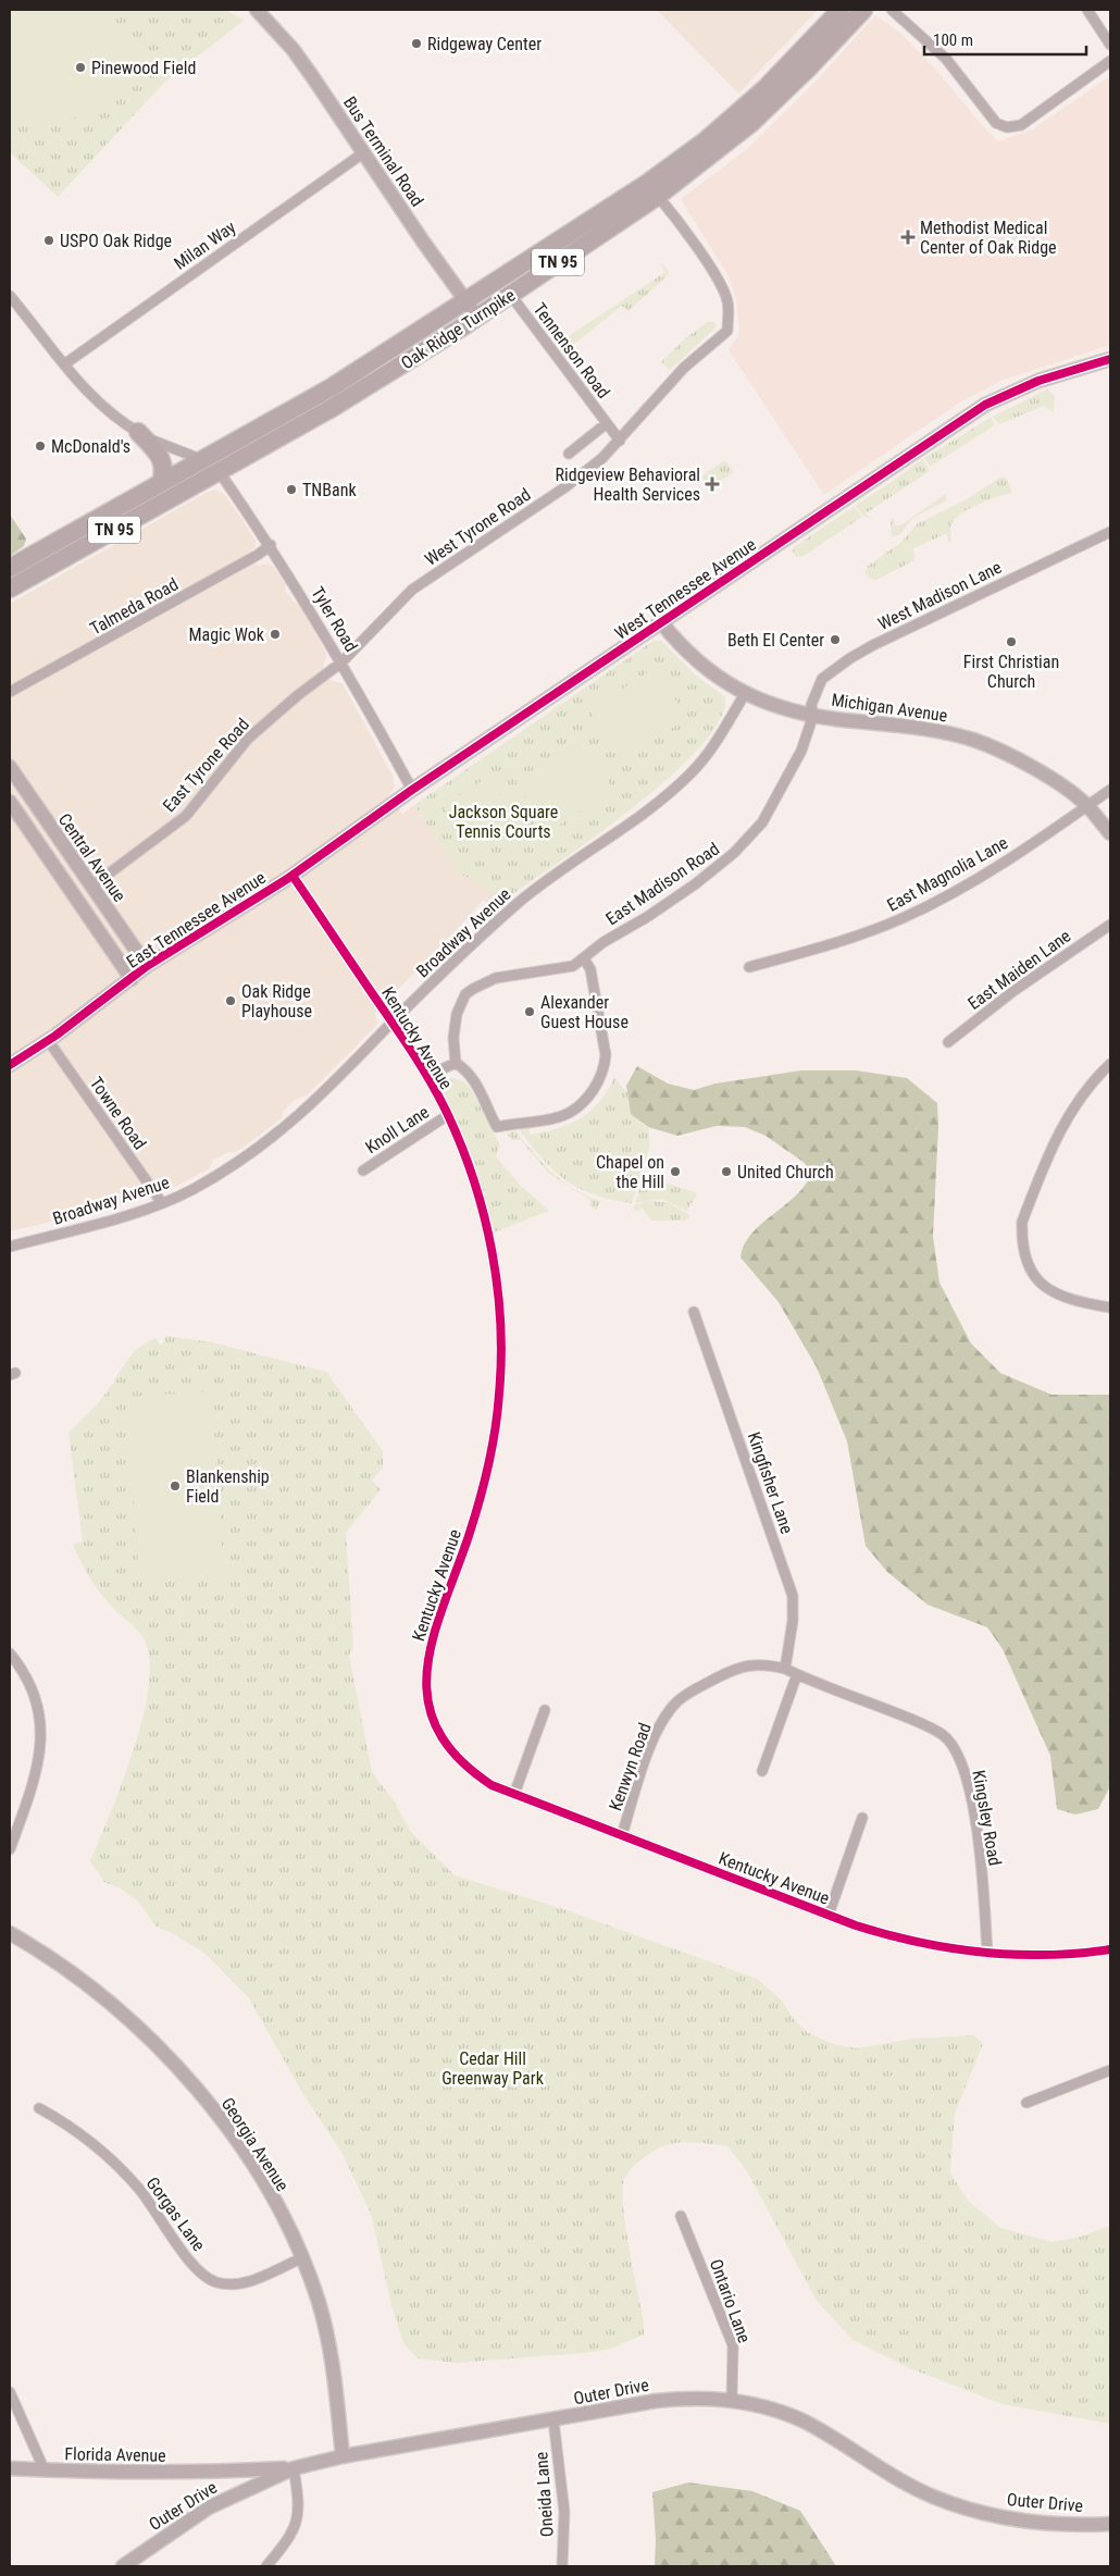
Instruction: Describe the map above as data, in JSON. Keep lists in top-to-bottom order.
{
  "streets": {
    "highway": ["TN 95", "Oak Ridge Turnpike"],
    "street": [
      "Bus Terminal Road",
      "Milan Way",
      "Tennenson Road",
      "West Tyrone Road",
      "West Tennessee Avenue",
      "West Madison Lane",
      "Talmeda Road",
      "Tyler Road",
      "Michigan Avenue",
      "East Tyrone Road",
      "Central Avenue",
      "East Magnolia Lane",
      "East Madison Road",
      "East Tennessee Avenue",
      "Broadway Avenue",
      "East Maiden Lane",
      "Kentucky Avenue",
      "Towne Road",
      "Knoll Lane",
      "Kingfisher Lane",
      "Kenwyn Road",
      "Kingsley Road",
      "Georgia Avenue",
      "Gorgas Lane",
      "Ontario Lane",
      "Outer Drive",
      "Florida Avenue",
      "Oneida Lane"
    ]
  },
  "crossings": [
    ["Bus Terminal Road", "Milan Way"],
    ["Bus Terminal Road", "Oak Ridge Turnpike"],
    ["Oak Ridge Turnpike", "Tennenson Road"],
    ["Oak Ridge Turnpike", "West Tyrone Road"],
    ["Oak Ridge Turnpike", "Tyler Road"],
    ["Tennenson Road", "West Tyrone Road"],
    ["West Tyrone Road", "Tyler Road"],
    ["West Tyrone Road", "East Tyrone Road"],
    ["West Tennessee Avenue", "Tyler Road"],
    ["West Tennessee Avenue", "Michigan Avenue"],
    ["West Tennessee Avenue", "East Tennessee Avenue"],
    ["West Tennessee Avenue", "Kentucky Avenue"],
    ["West Madison Lane", "Michigan Avenue"],
    ["West Madison Lane", "East Madison Road"],
    ["Talmeda Road", "Tyler Road"],
    ["Tyler Road", "East Tyrone Road"],
    ["Michigan Avenue", "East Magnolia Lane"],
    ["Michigan Avenue", "East Madison Road"],
    ["Michigan Avenue", "Broadway Avenue"],
    ["East Tyrone Road", "Central Avenue"],
    ["Central Avenue", "East Tennessee Avenue"],
    ["East Tennessee Avenue", "Kentucky Avenue"],
    ["East Tennessee Avenue", "Towne Road"],
    ["Broadway Avenue", "Kentucky Avenue"],
    ["Broadway Avenue", "Towne Road"],
    ["Kentucky Avenue", "Knoll Lane"],
    ["Kentucky Avenue", "Kenwyn Road"],
    ["Kentucky Avenue", "Kingsley Road"],
    ["Kingfisher Lane", "Kenwyn Road"],
    ["Kingfisher Lane", "Kingsley Road"],
    ["Kenwyn Road", "Kingsley Road"],
    ["Georgia Avenue", "Gorgas Lane"],
    ["Georgia Avenue", "Outer Drive"],
    ["Ontario Lane", "Outer Drive"],
    ["Outer Drive", "Florida Avenue"],
    ["Outer Drive", "Oneida Lane"]
  ],
  "parks": ["Jackson Square Tennis Courts", "Cedar Hill Greenway Park"],
  "places": {
    "other": [
      "Ridgeway Center",
      "Pinewood Field",
      "USPO Oak Ridge",
      "McDonald's",
      "TNBank",
      "Magic Wok",
      "Beth El Center",
      "First Christian Church",
      "Oak Ridge Playhouse",
      "Alexander Guest House",
      "Chapel on the Hill",
      "United Church",
      "Blankenship Field"
    ],
    "health": ["Methodist Medical Center of Oak Ridge", "Ridgeview Behavioral Health Services"]
  },
  "scale_bar": "100 m"
}
